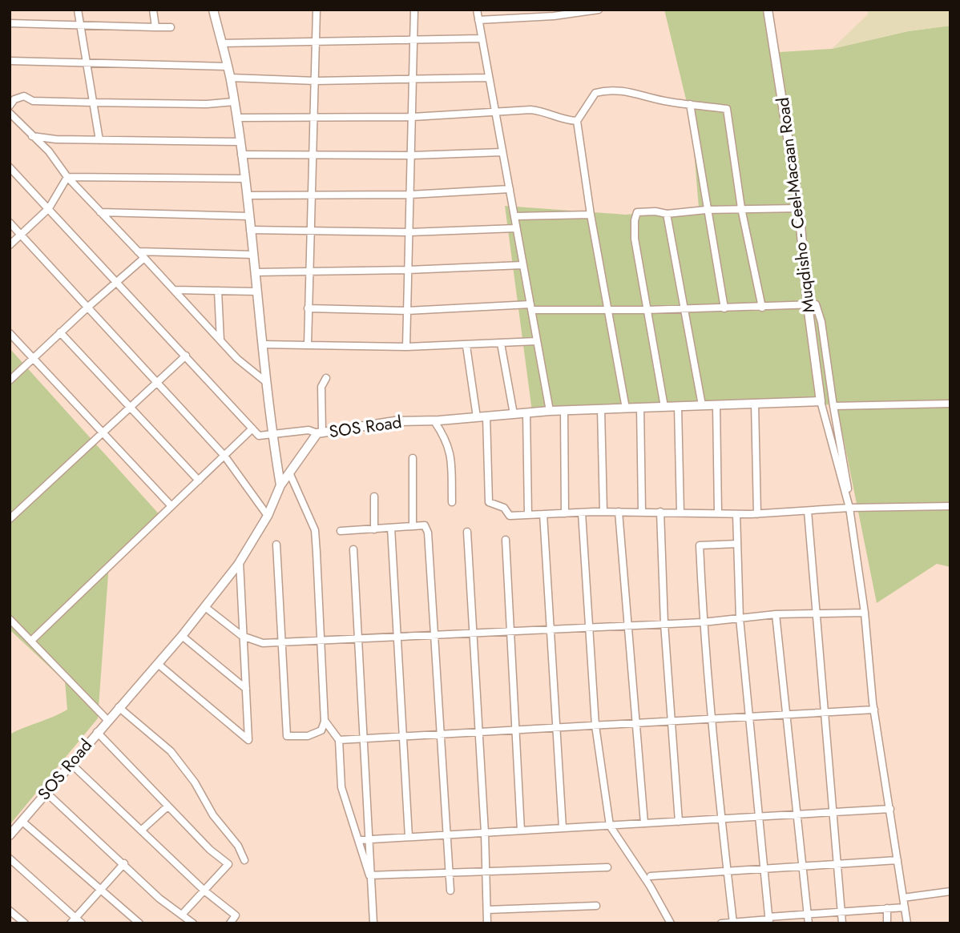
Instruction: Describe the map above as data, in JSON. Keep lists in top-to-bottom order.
{
  "streets": {
    "street": ["Muqdisho - Ceel-Macaan Road", "SOS Road"]
  },
  "crossings": [
    ["Muqdisho - Ceel-Macaan Road", "SOS Road"]
  ]
}
